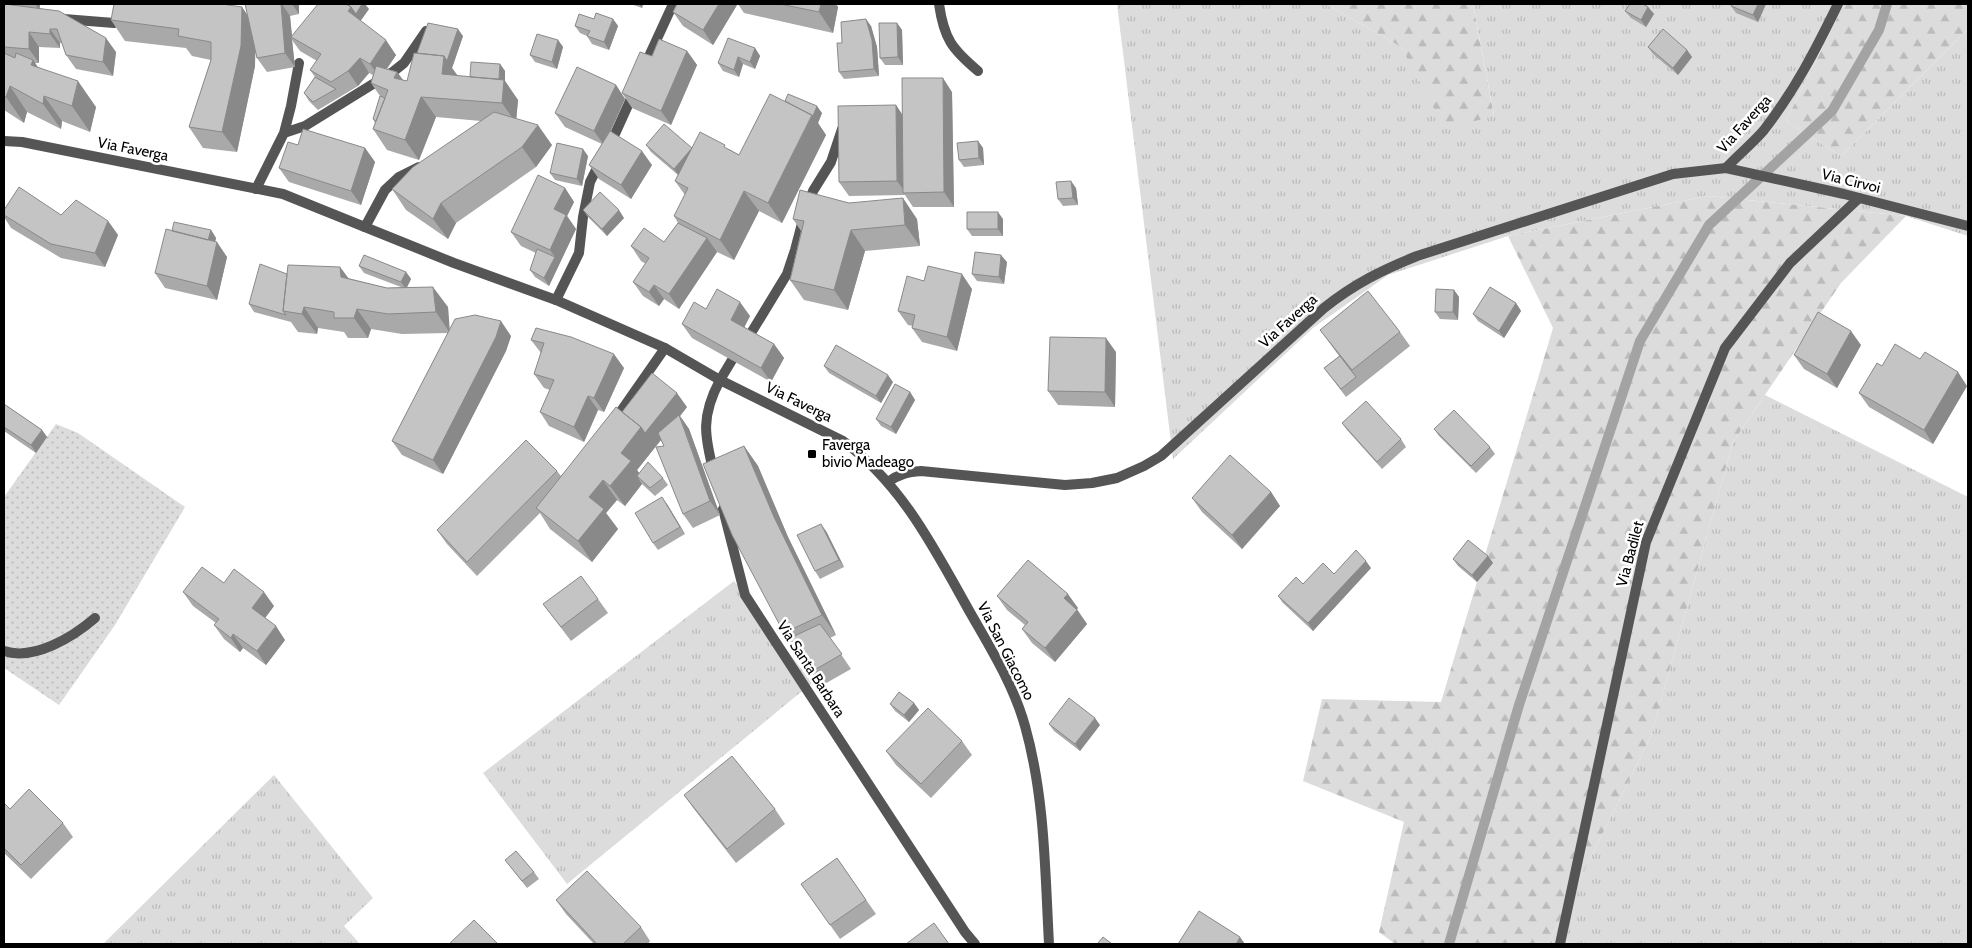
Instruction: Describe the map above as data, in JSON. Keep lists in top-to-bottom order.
{
  "streets": {
    "street": [
      "Via Faverga",
      "Via Cirvoi",
      "Via Badilet",
      "Via San Giacomo",
      "Via Santa Barbara"
    ]
  },
  "crossings": [
    ["Via Faverga", "Via Cirvoi"],
    ["Via Faverga", "Via San Giacomo"],
    ["Via Cirvoi", "Via Badilet"]
  ],
  "places": {
    "transit": ["Faverga bivio Madeago"]
  }
}
